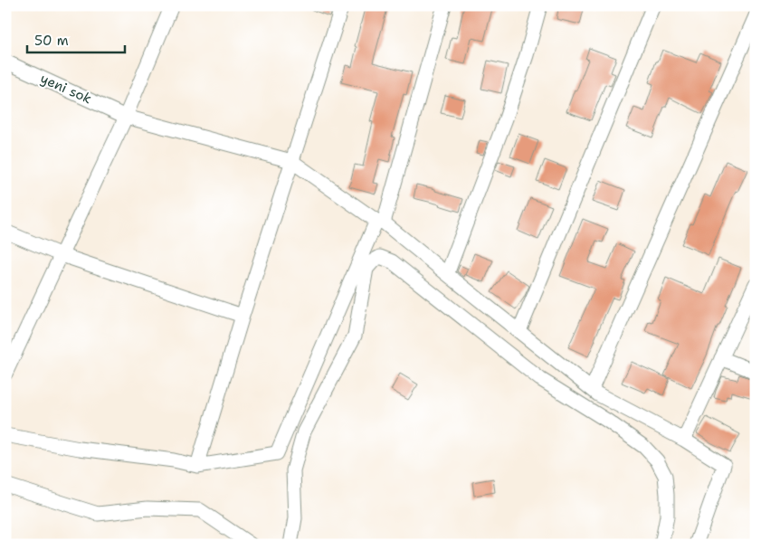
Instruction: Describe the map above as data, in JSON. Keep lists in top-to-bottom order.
{
  "streets": {
    "street": ["yeni sok"]
  },
  "scale_bar": "50 m"
}
